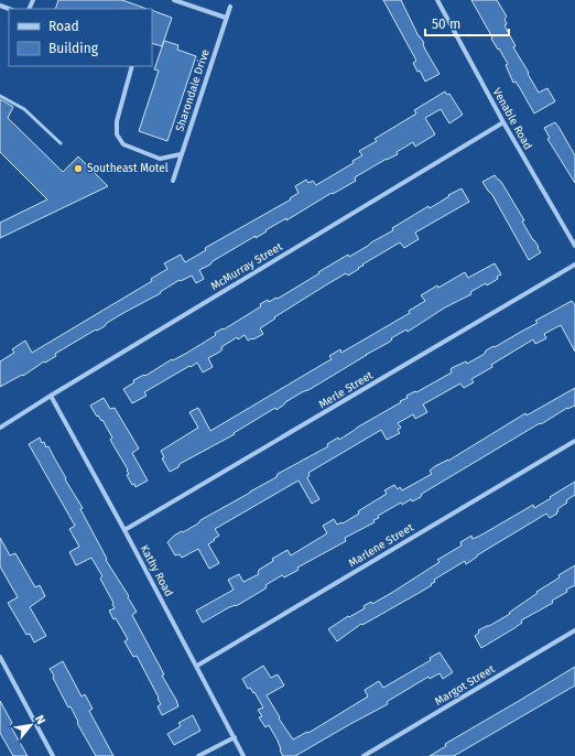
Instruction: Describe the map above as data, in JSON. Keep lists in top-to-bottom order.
{
  "streets": {
    "street": [
      "Sharondale Drive",
      "Venable Road",
      "McMurray Street",
      "Merle Street",
      "Marlene Street",
      "Kathy Road",
      "Margot Street"
    ]
  },
  "crossings": [
    ["Venable Road", "McMurray Street"],
    ["McMurray Street", "Kathy Road"],
    ["Merle Street", "Kathy Road"],
    ["Marlene Street", "Kathy Road"]
  ],
  "places": ["Southeast Motel"],
  "legend": ["Road", "Building"],
  "scale_bar": "50 m",
  "north": "top right"
}
